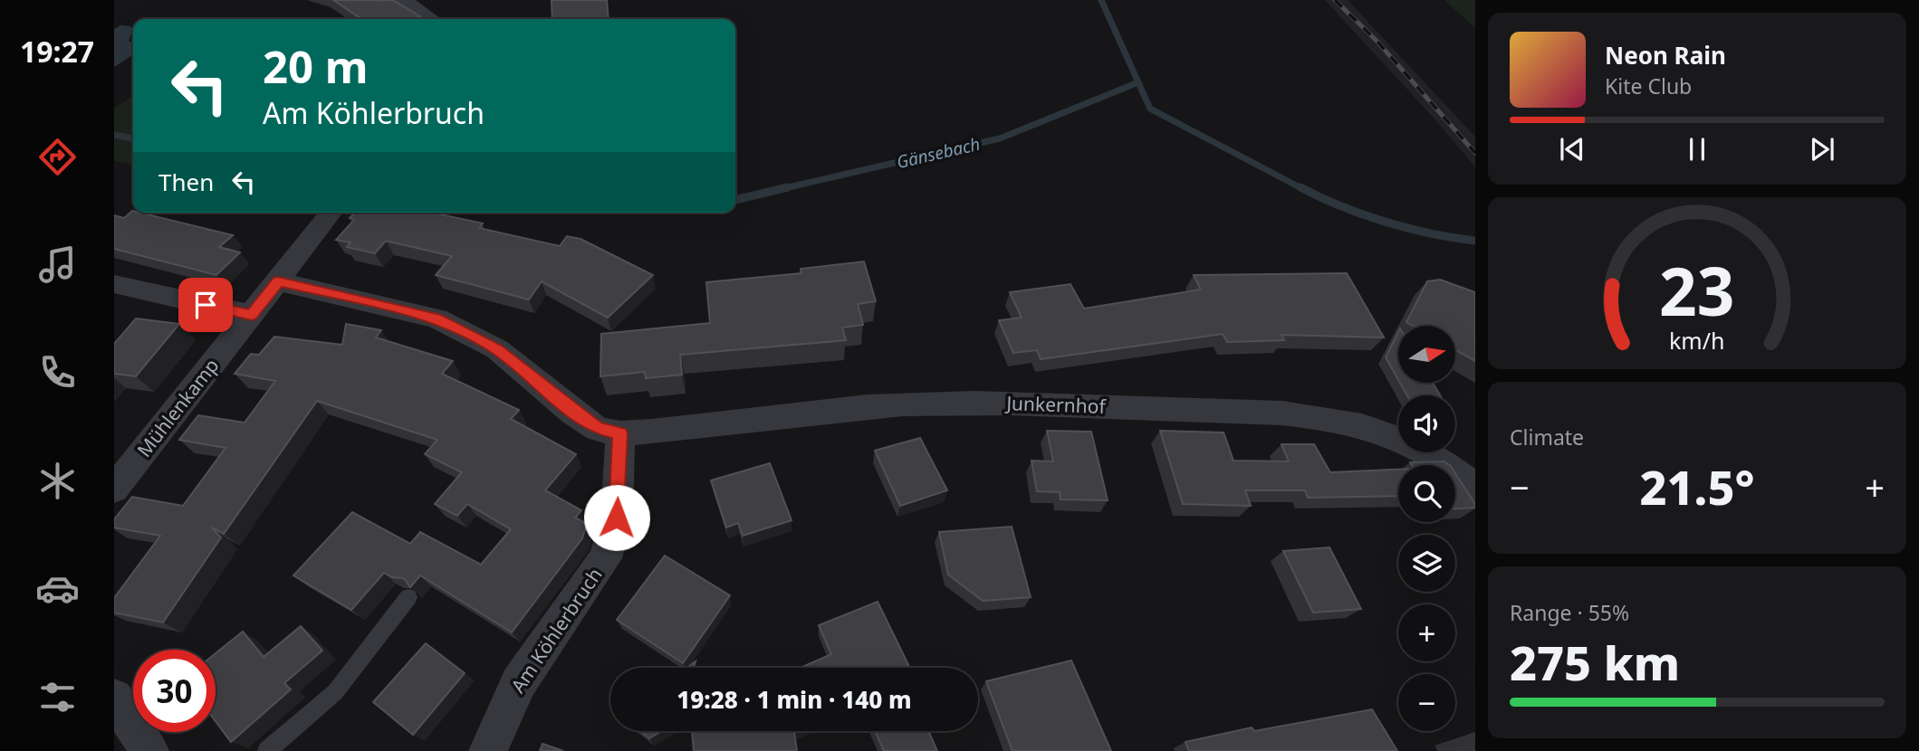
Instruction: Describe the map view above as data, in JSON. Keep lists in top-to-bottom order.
{
  "streets": {
    "street": ["Junkernhof", "Mühlenkamp", "Am Köhlerbruch"]
  },
  "crossings": [
    ["Junkernhof", "Am Köhlerbruch"]
  ],
  "water": ["Gänsebach"],
  "north": "right",
  "page": {
    "tabs": "19:27",
    "turn": ["20 m", "Am Köhlerbruch"],
    "song": ["Neon Rain", "Kite Club"],
    "then": "Then",
    "map_buttons": ["+", "−"],
    "tile": [
      "Climate",
      ["Range · 55%", "275 km"]
    ],
    "heat": ["−", "21.5°", "+"],
    "limit": "30",
    "trip": "19:28 · 1 min · 140 m",
    "gauge": ["23", "km/h"]
  }
}
